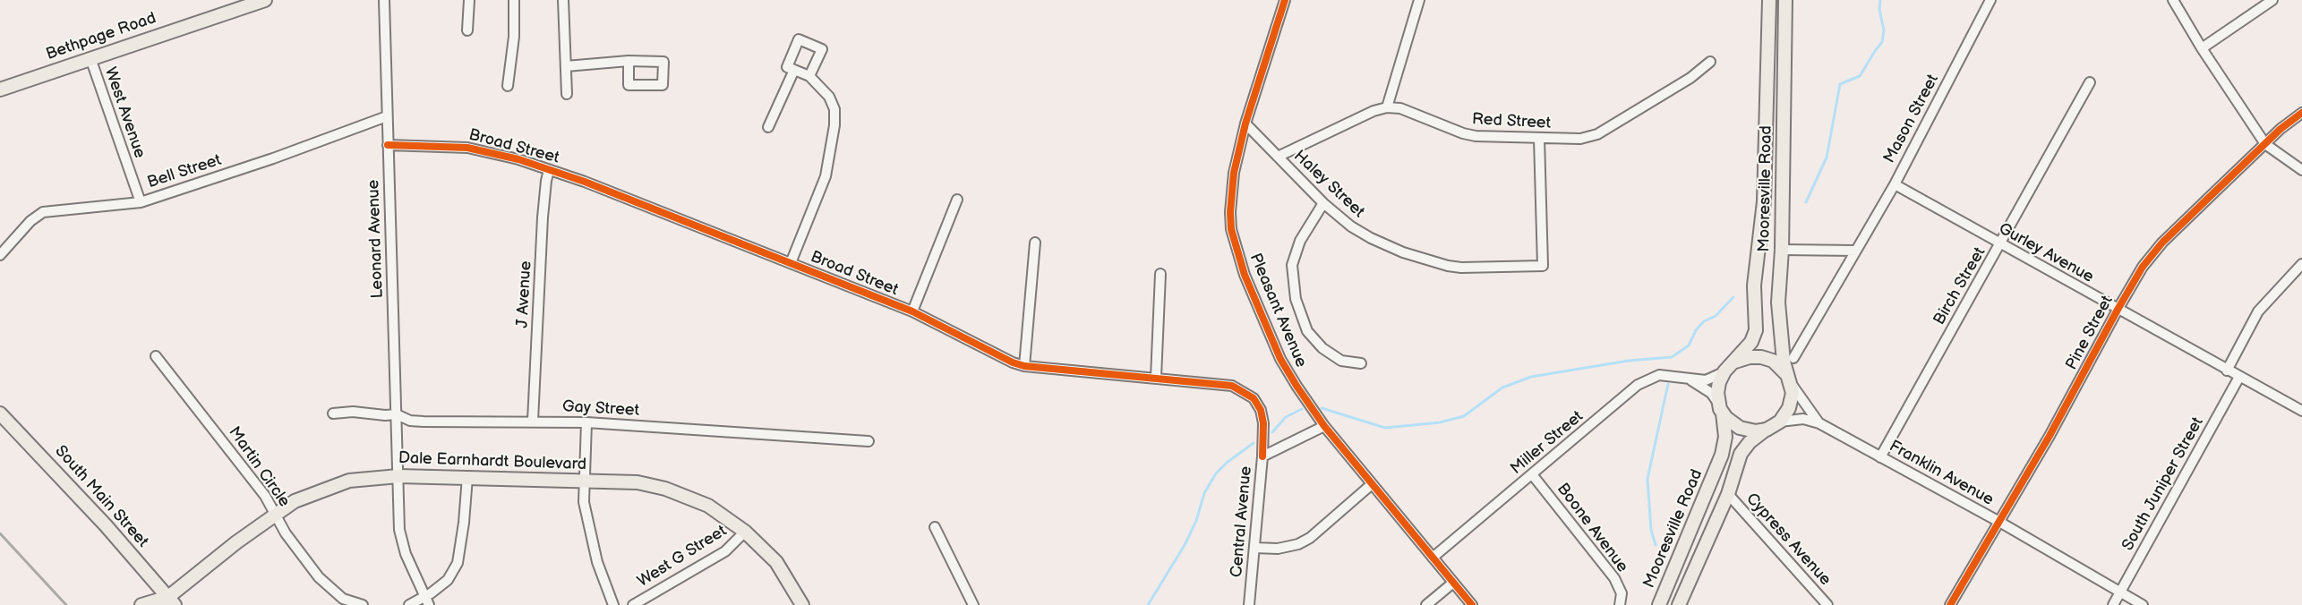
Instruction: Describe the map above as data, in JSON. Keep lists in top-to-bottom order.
{
  "streets": {
    "main road": [
      "Bethpage Road",
      "Mooresville Road",
      "Dale Earnhardt Boulevard",
      "South Main Street"
    ],
    "street": [
      "West Avenue",
      "Mason Street",
      "Red Street",
      "Broad Street",
      "Bell Street",
      "Haley Street",
      "Leonard Avenue",
      "Gurley Avenue",
      "Birch Street",
      "J Avenue",
      "Pleasant Avenue",
      "Pine Street",
      "Gay Street",
      "Miller Street",
      "Martin Circle",
      "Franklin Avenue",
      "South Juniper Street",
      "Central Avenue",
      "Boone Avenue",
      "Cypress Avenue",
      "West G Street"
    ]
  },
  "crossings": [
    ["Bethpage Road", "West Avenue"],
    ["West Avenue", "Bell Street"],
    ["Mason Street", "Gurley Avenue"],
    ["Red Street", "Haley Street"],
    ["Broad Street", "Leonard Avenue"],
    ["Broad Street", "J Avenue"],
    ["Broad Street", "Central Avenue"],
    ["Bell Street", "Leonard Avenue"],
    ["Haley Street", "Pleasant Avenue"],
    ["Mooresville Road", "Miller Street"],
    ["Mooresville Road", "Franklin Avenue"],
    ["Mooresville Road", "Cypress Avenue"],
    ["Leonard Avenue", "Gay Street"],
    ["Leonard Avenue", "Dale Earnhardt Boulevard"],
    ["Gurley Avenue", "Birch Street"],
    ["Gurley Avenue", "Pine Street"],
    ["Gurley Avenue", "South Juniper Street"],
    ["Birch Street", "Franklin Avenue"],
    ["J Avenue", "Gay Street"],
    ["Pleasant Avenue", "Miller Street"],
    ["Pleasant Avenue", "Central Avenue"],
    ["Pine Street", "Franklin Avenue"],
    ["Miller Street", "Franklin Avenue"],
    ["Miller Street", "Boone Avenue"],
    ["Dale Earnhardt Boulevard", "Martin Circle"],
    ["Dale Earnhardt Boulevard", "South Main Street"],
    ["Dale Earnhardt Boulevard", "West G Street"],
    ["Franklin Avenue", "South Juniper Street"]
  ]
}
